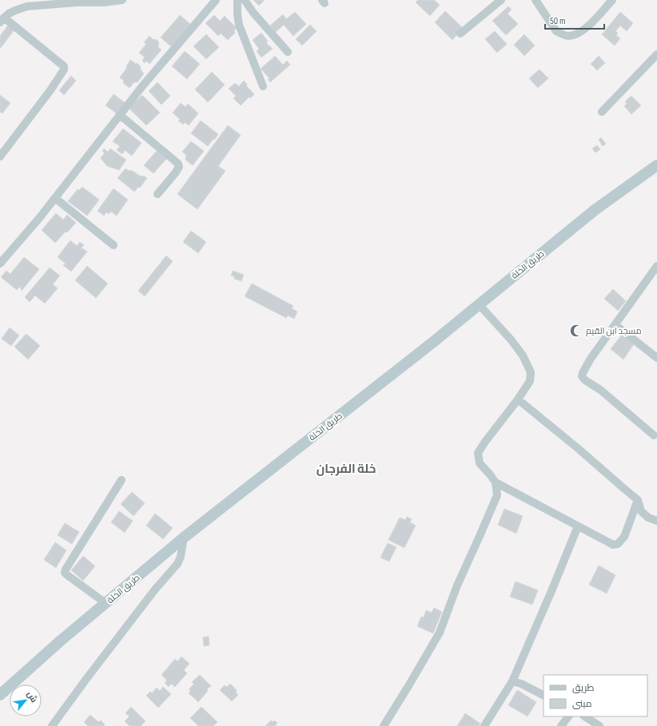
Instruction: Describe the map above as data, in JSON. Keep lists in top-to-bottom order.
{
  "streets": {
    "street": ["طريق الخلة"]
  },
  "districts": ["خلة الفرجان"],
  "places": {
    "mosque": ["مسجد ابن القيم"]
  },
  "legend": ["طريق", "مبنى"],
  "scale_bar": "50 m",
  "north": "top right"
}
